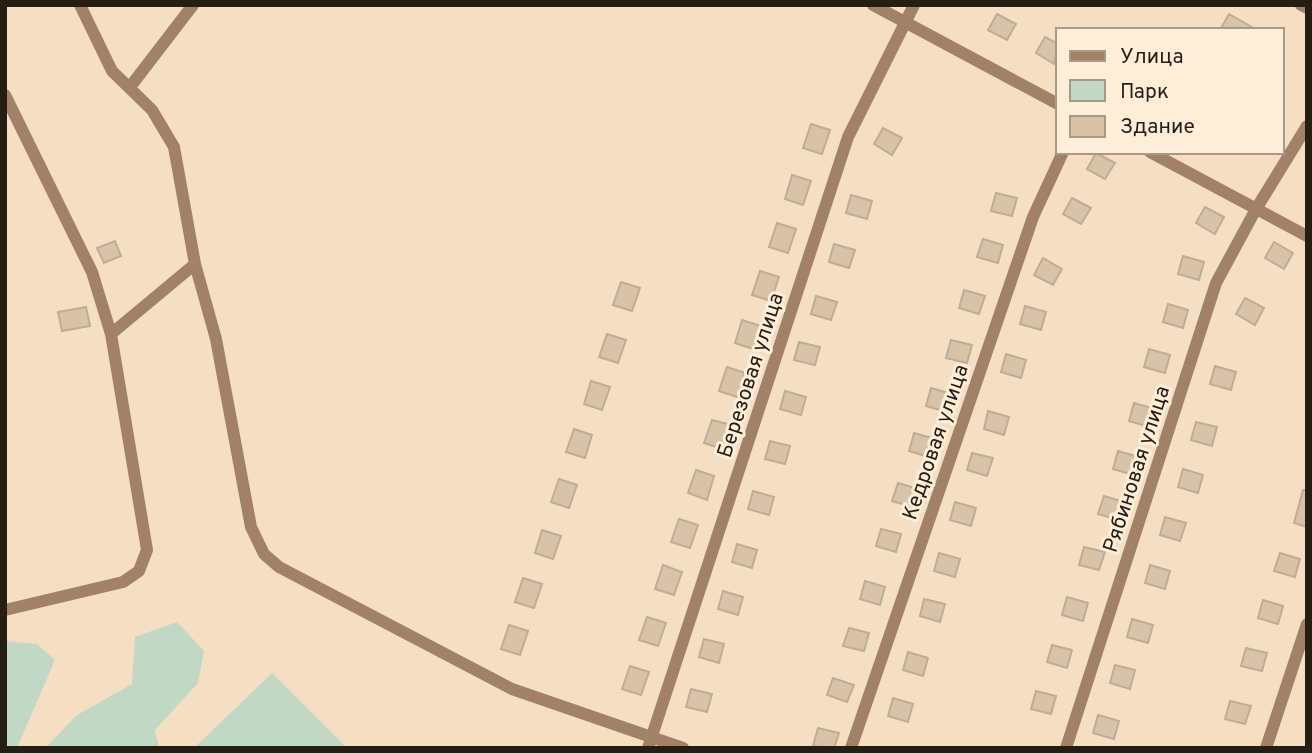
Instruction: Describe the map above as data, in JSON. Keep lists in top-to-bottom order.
{
  "streets": {
    "street": ["Березовая улица", "Кедровая улица", "Рябиновая улица"]
  },
  "legend": ["Улица", "Парк", "Здание"]
}
